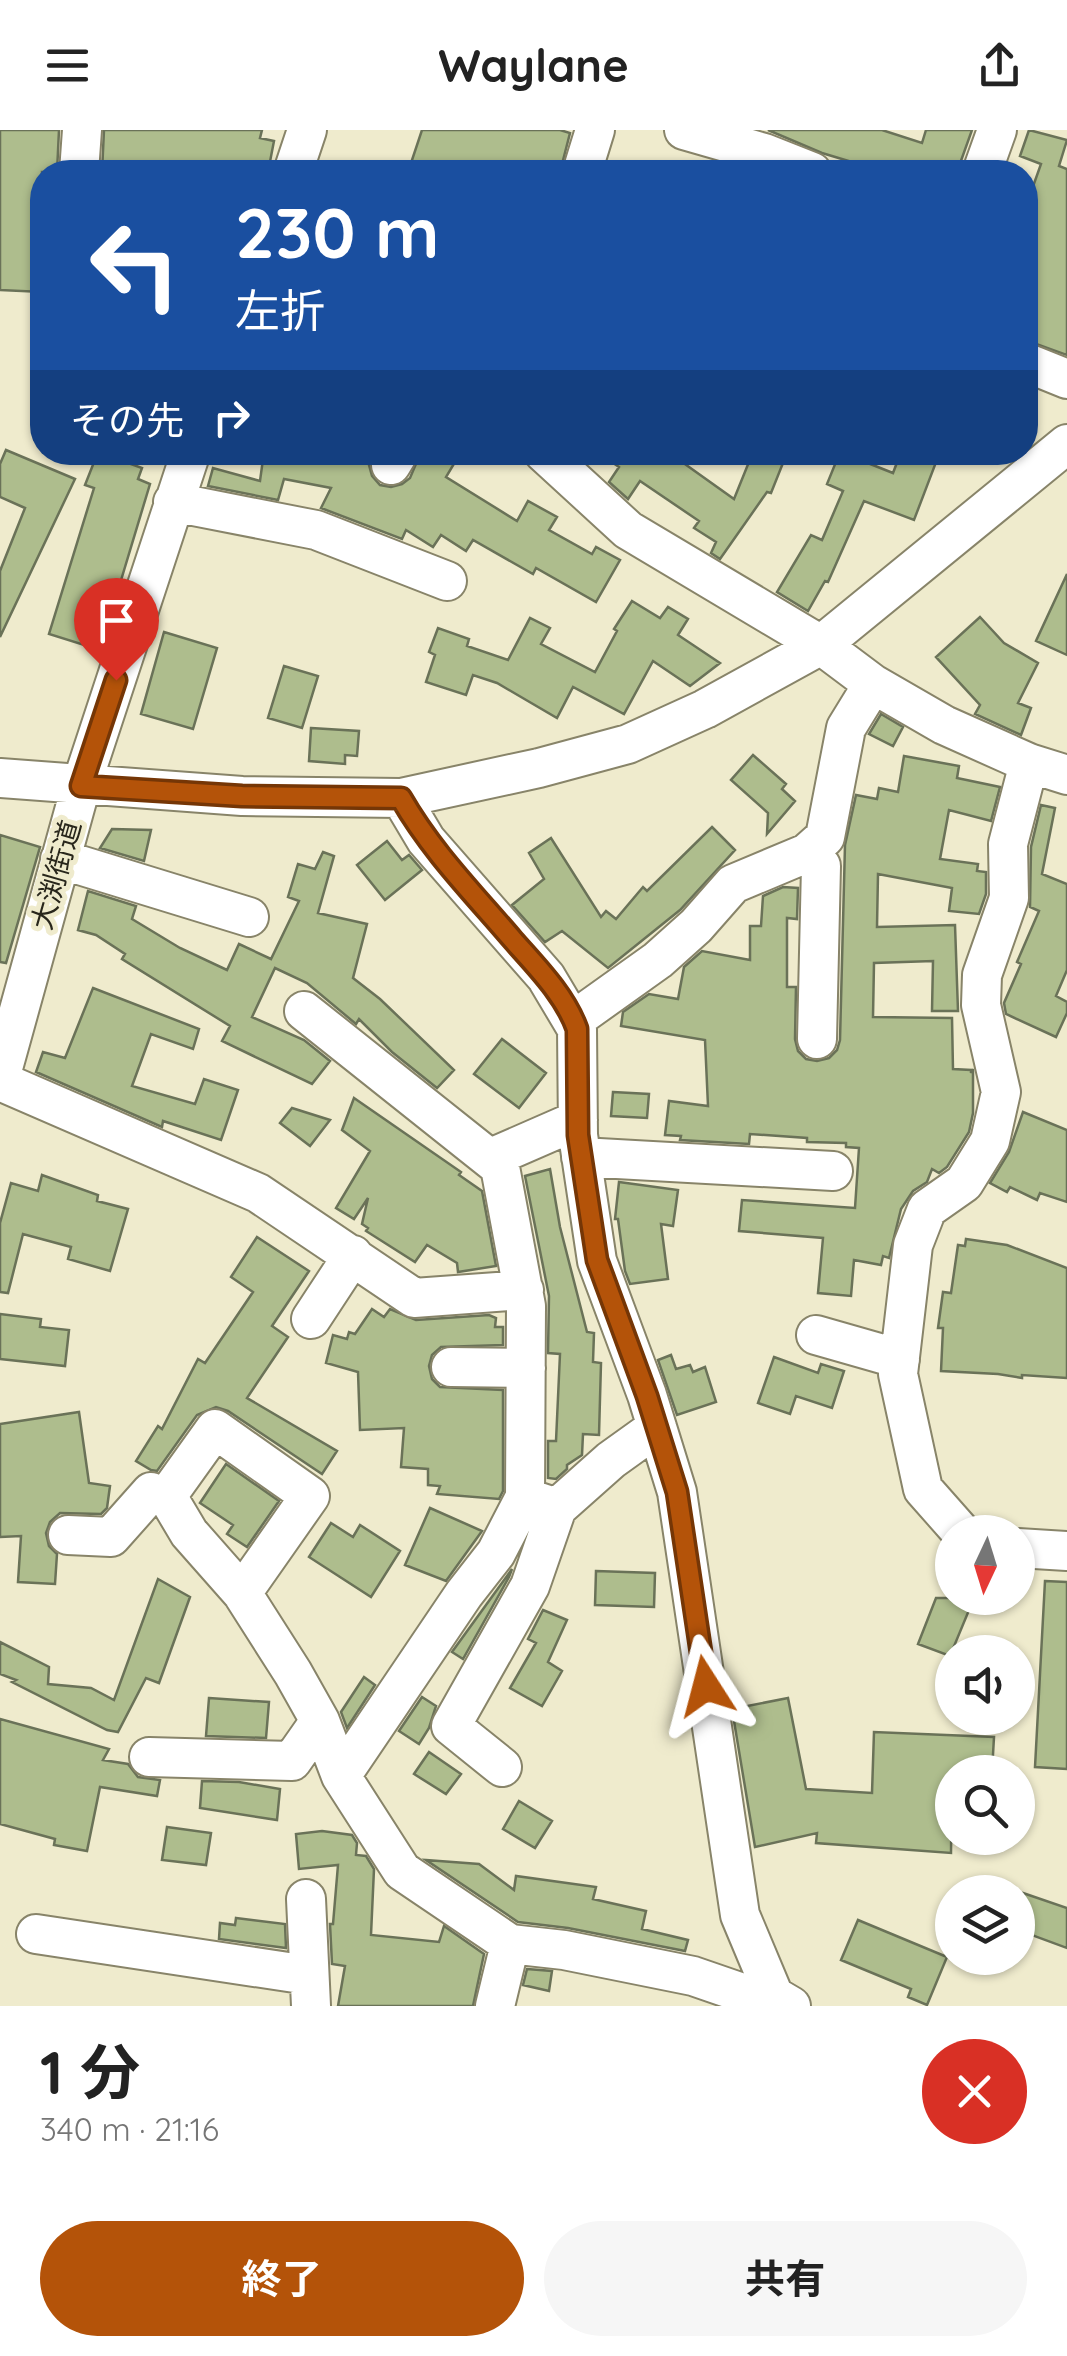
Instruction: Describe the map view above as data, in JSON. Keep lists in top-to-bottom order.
{
  "streets": {
    "street": ["大渕街道"]
  },
  "north": "bottom",
  "page": {
    "header": "Waylane",
    "turn": ["230 m", "左折"],
    "then": "その先",
    "heading": ["1 分", "340 m · 21:16"],
    "buttons": ["終了", "共有"]
  }
}
